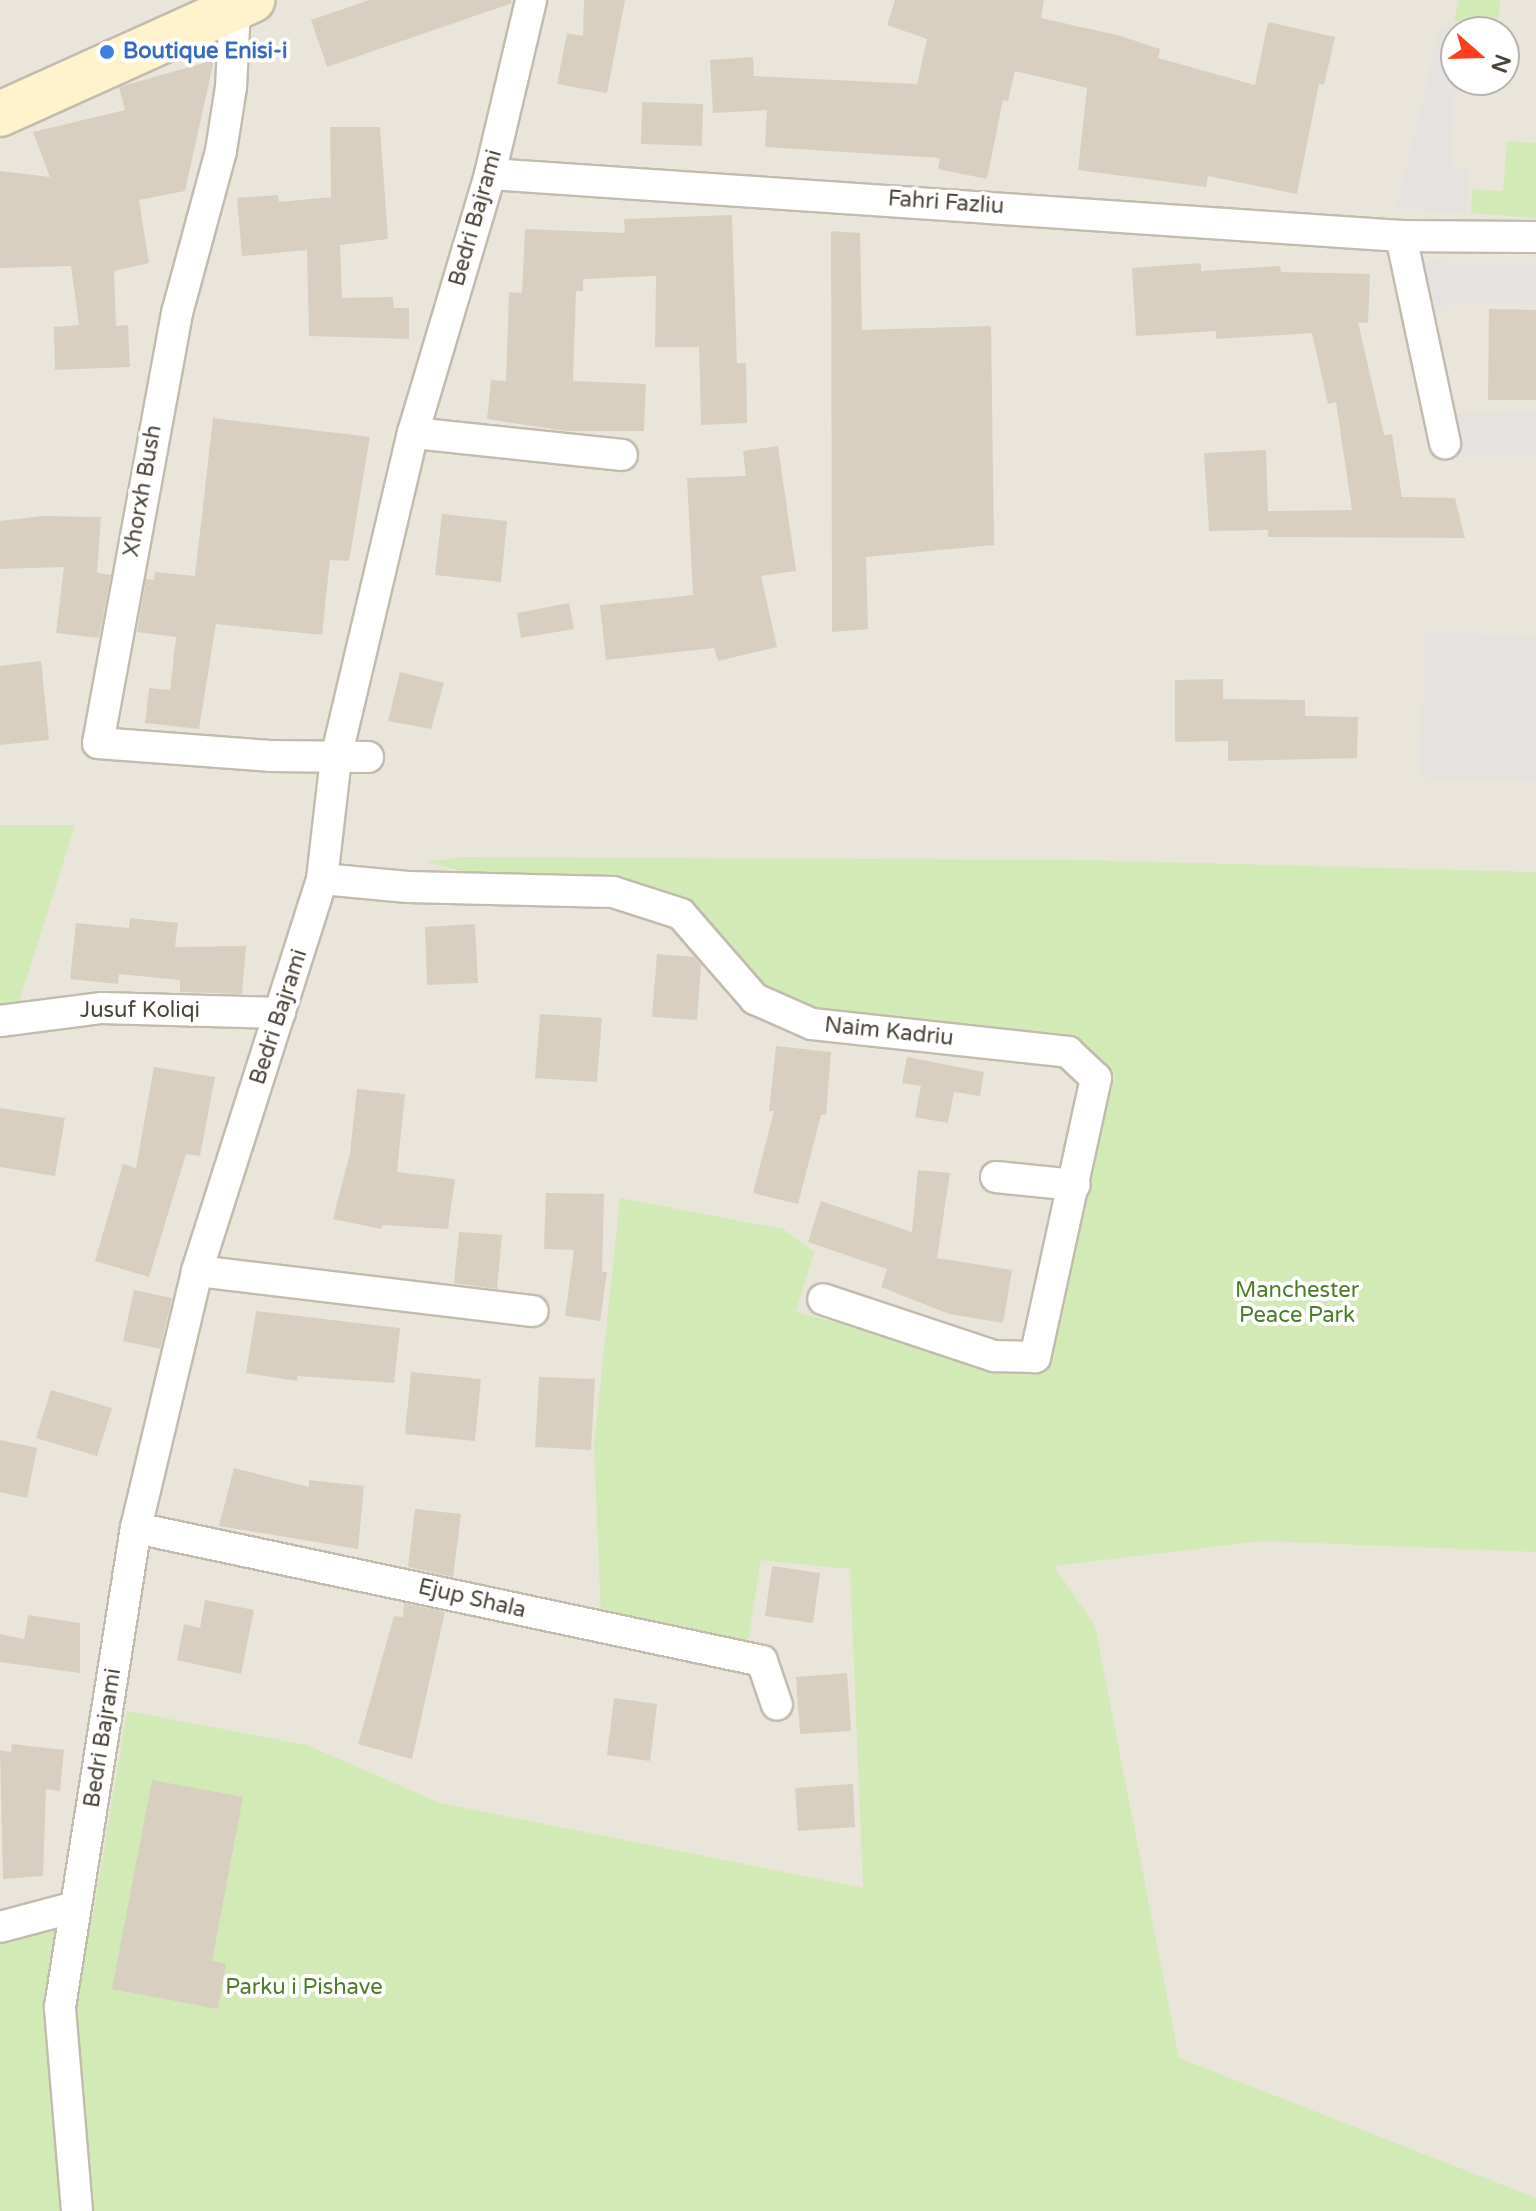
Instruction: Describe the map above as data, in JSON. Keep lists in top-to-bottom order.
{
  "streets": {
    "street": [
      "Fahri Fazliu",
      "Bedri Bajrami",
      "Xhorxh Bush",
      "Jusuf Koliqi",
      "Naim Kadriu",
      "Ejup Shala"
    ]
  },
  "crossings": [
    ["Fahri Fazliu", "Bedri Bajrami"],
    ["Bedri Bajrami", "Xhorxh Bush"],
    ["Bedri Bajrami", "Jusuf Koliqi"],
    ["Bedri Bajrami", "Naim Kadriu"],
    ["Bedri Bajrami", "Ejup Shala"]
  ],
  "parks": ["Manchester Peace Park", "Parku i Pishave"],
  "places": ["Boutique Enisi-i"],
  "north": "right"
}
